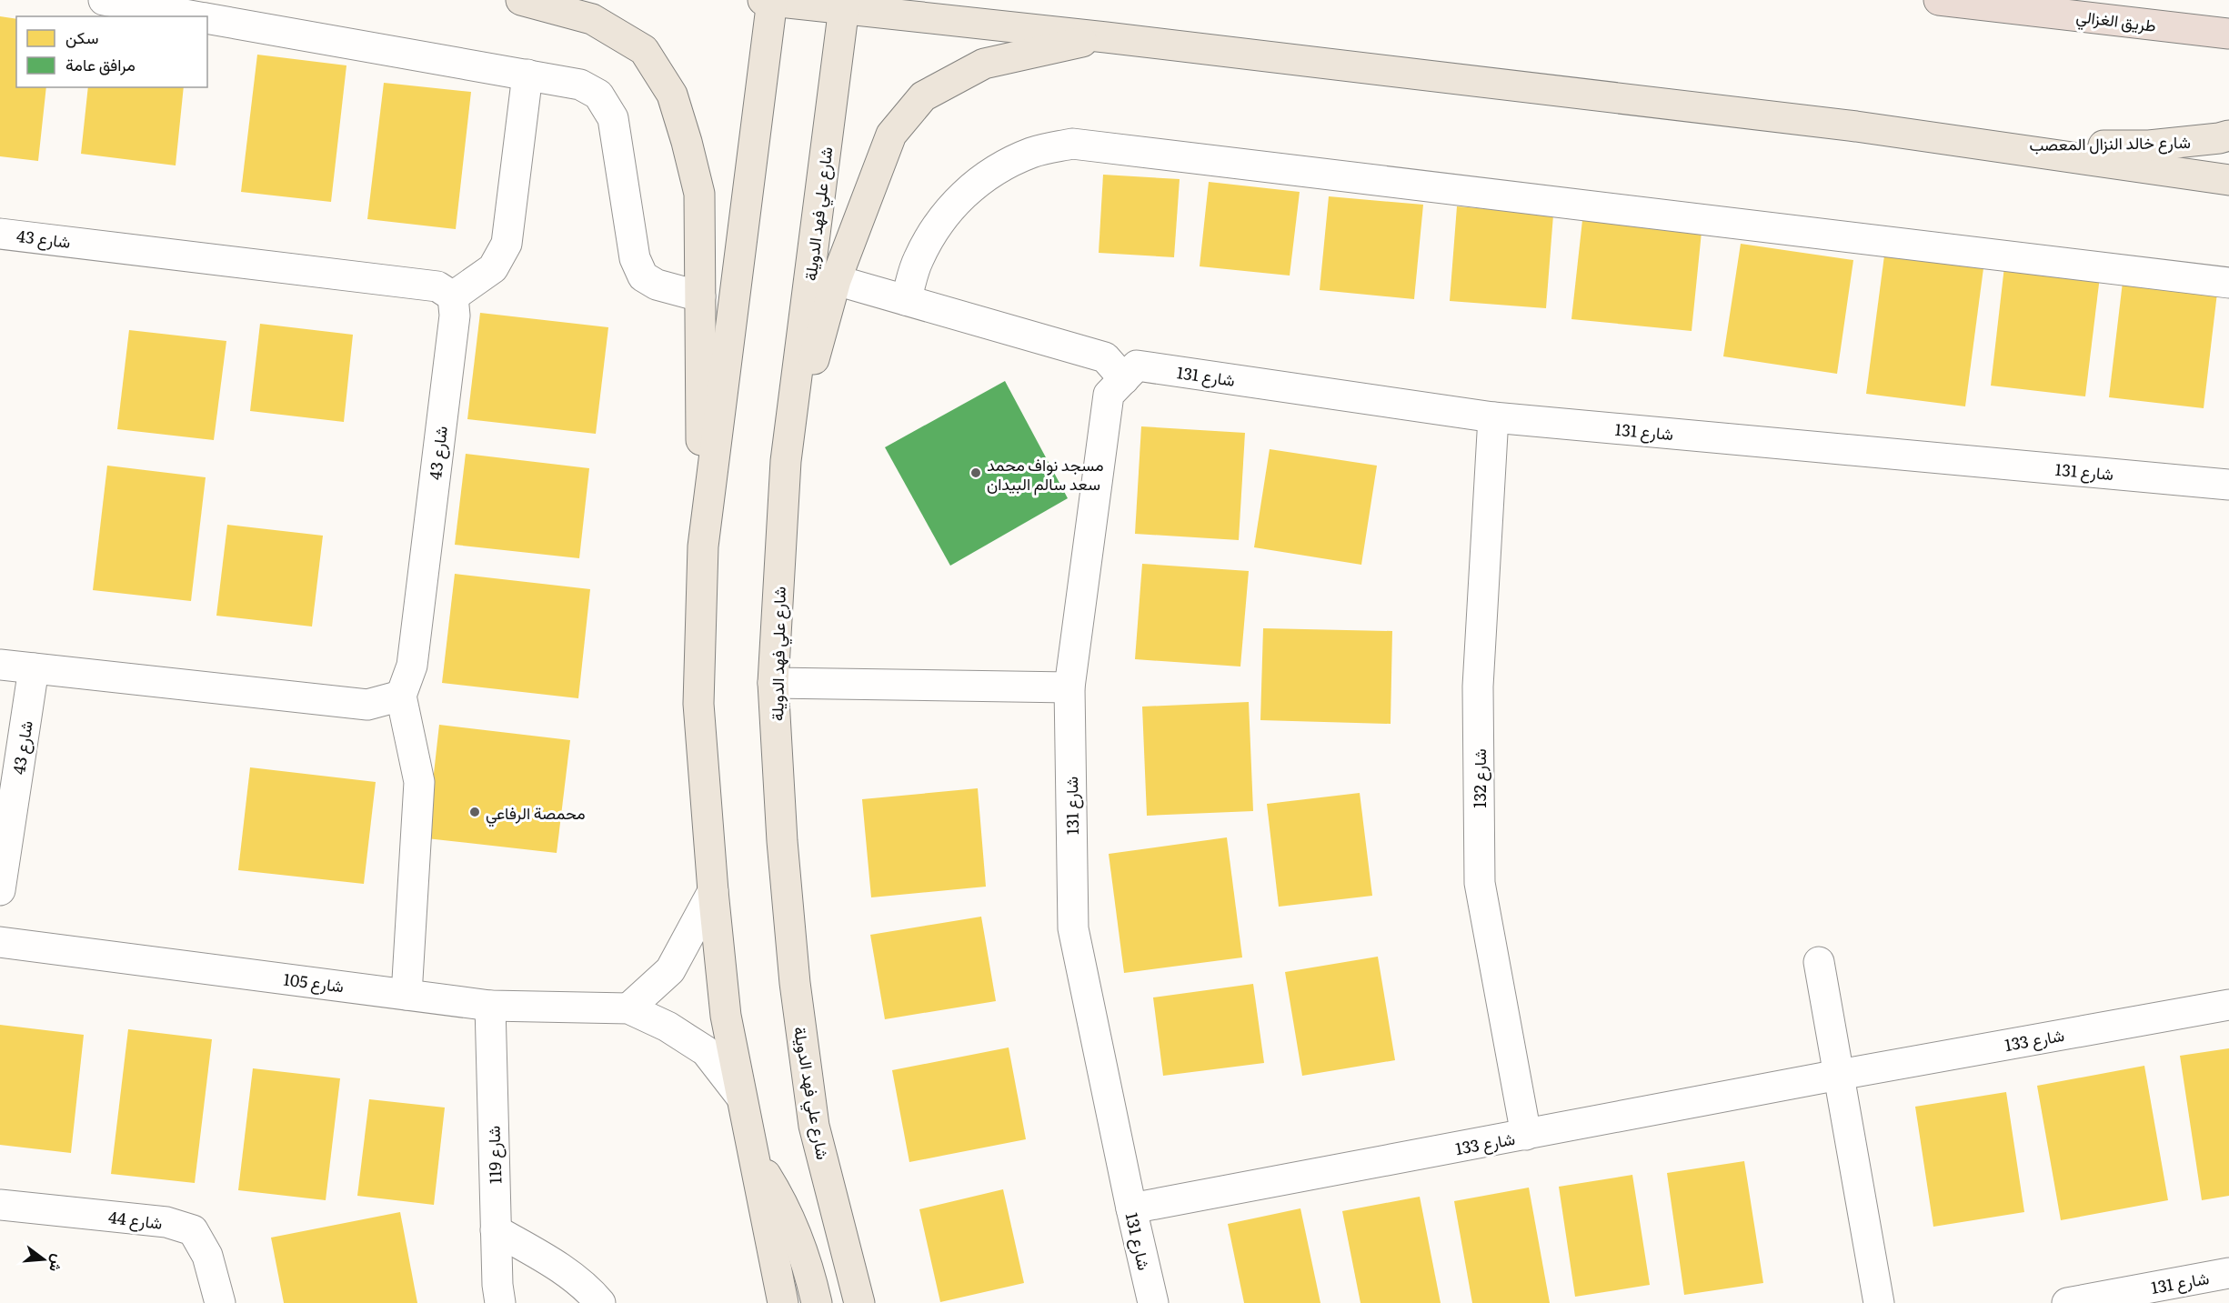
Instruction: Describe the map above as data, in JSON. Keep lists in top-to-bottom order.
{
  "streets": {
    "highway": ["طريق الغزالي"],
    "main road": ["شارع خالد النزال المعصب", "شارع علي فهد الدويلة"],
    "street": [
      "شارع 43",
      "شارع 131",
      "شارع 132",
      "شارع 105",
      "شارع 133",
      "شارع 119",
      "شارع 44"
    ]
  },
  "crossings": [
    ["شارع 131", "شارع 132"],
    ["شارع 131", "شارع 133"],
    ["شارع 132", "شارع 133"],
    ["شارع 105", "شارع 119"]
  ],
  "places": ["مسجد نواف محمد سعد سالم البيدان", "محمصة الرفاعي"],
  "legend": ["سكن", "مرافق عامة"],
  "north": "right"
}
